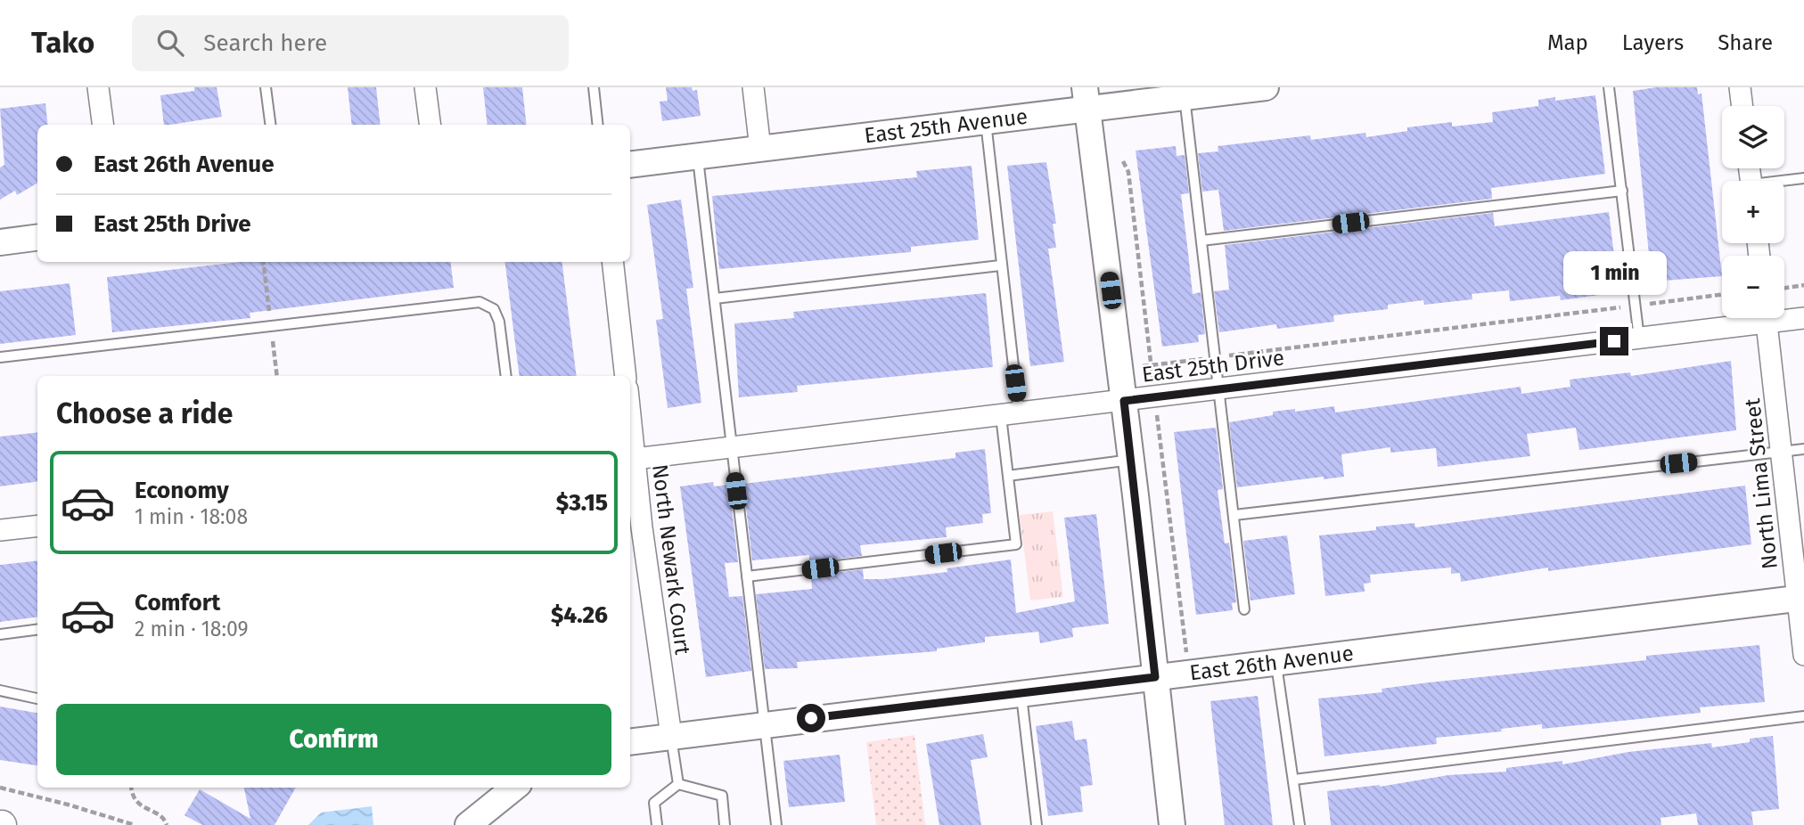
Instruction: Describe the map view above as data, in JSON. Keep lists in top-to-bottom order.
{
  "streets": {
    "street": [
      "East 25th Avenue",
      "East 25th Drive",
      "North Lima Street",
      "North Newark Court",
      "East 26th Avenue"
    ]
  },
  "crossings": [
    ["East 25th Drive", "North Newark Court"],
    ["North Lima Street", "East 26th Avenue"],
    ["North Newark Court", "East 26th Avenue"]
  ],
  "page": {
    "header": "Tako",
    "search": "Search here",
    "nav": ["Map", "Layers", "Share"],
    "map_buttons": ["+", "−"],
    "banner": ["East 26th Avenue", "East 25th Drive"],
    "bubble": "1 min",
    "heading": "Choose a ride",
    "list": [
      {
        "name": "Economy",
        "note": "1 min · 18:08",
        "value": "$3.15"
      },
      {
        "name": "Comfort",
        "note": "2 min · 18:09",
        "value": "$4.26"
      }
    ],
    "buttons": "Confirm"
  }
}
